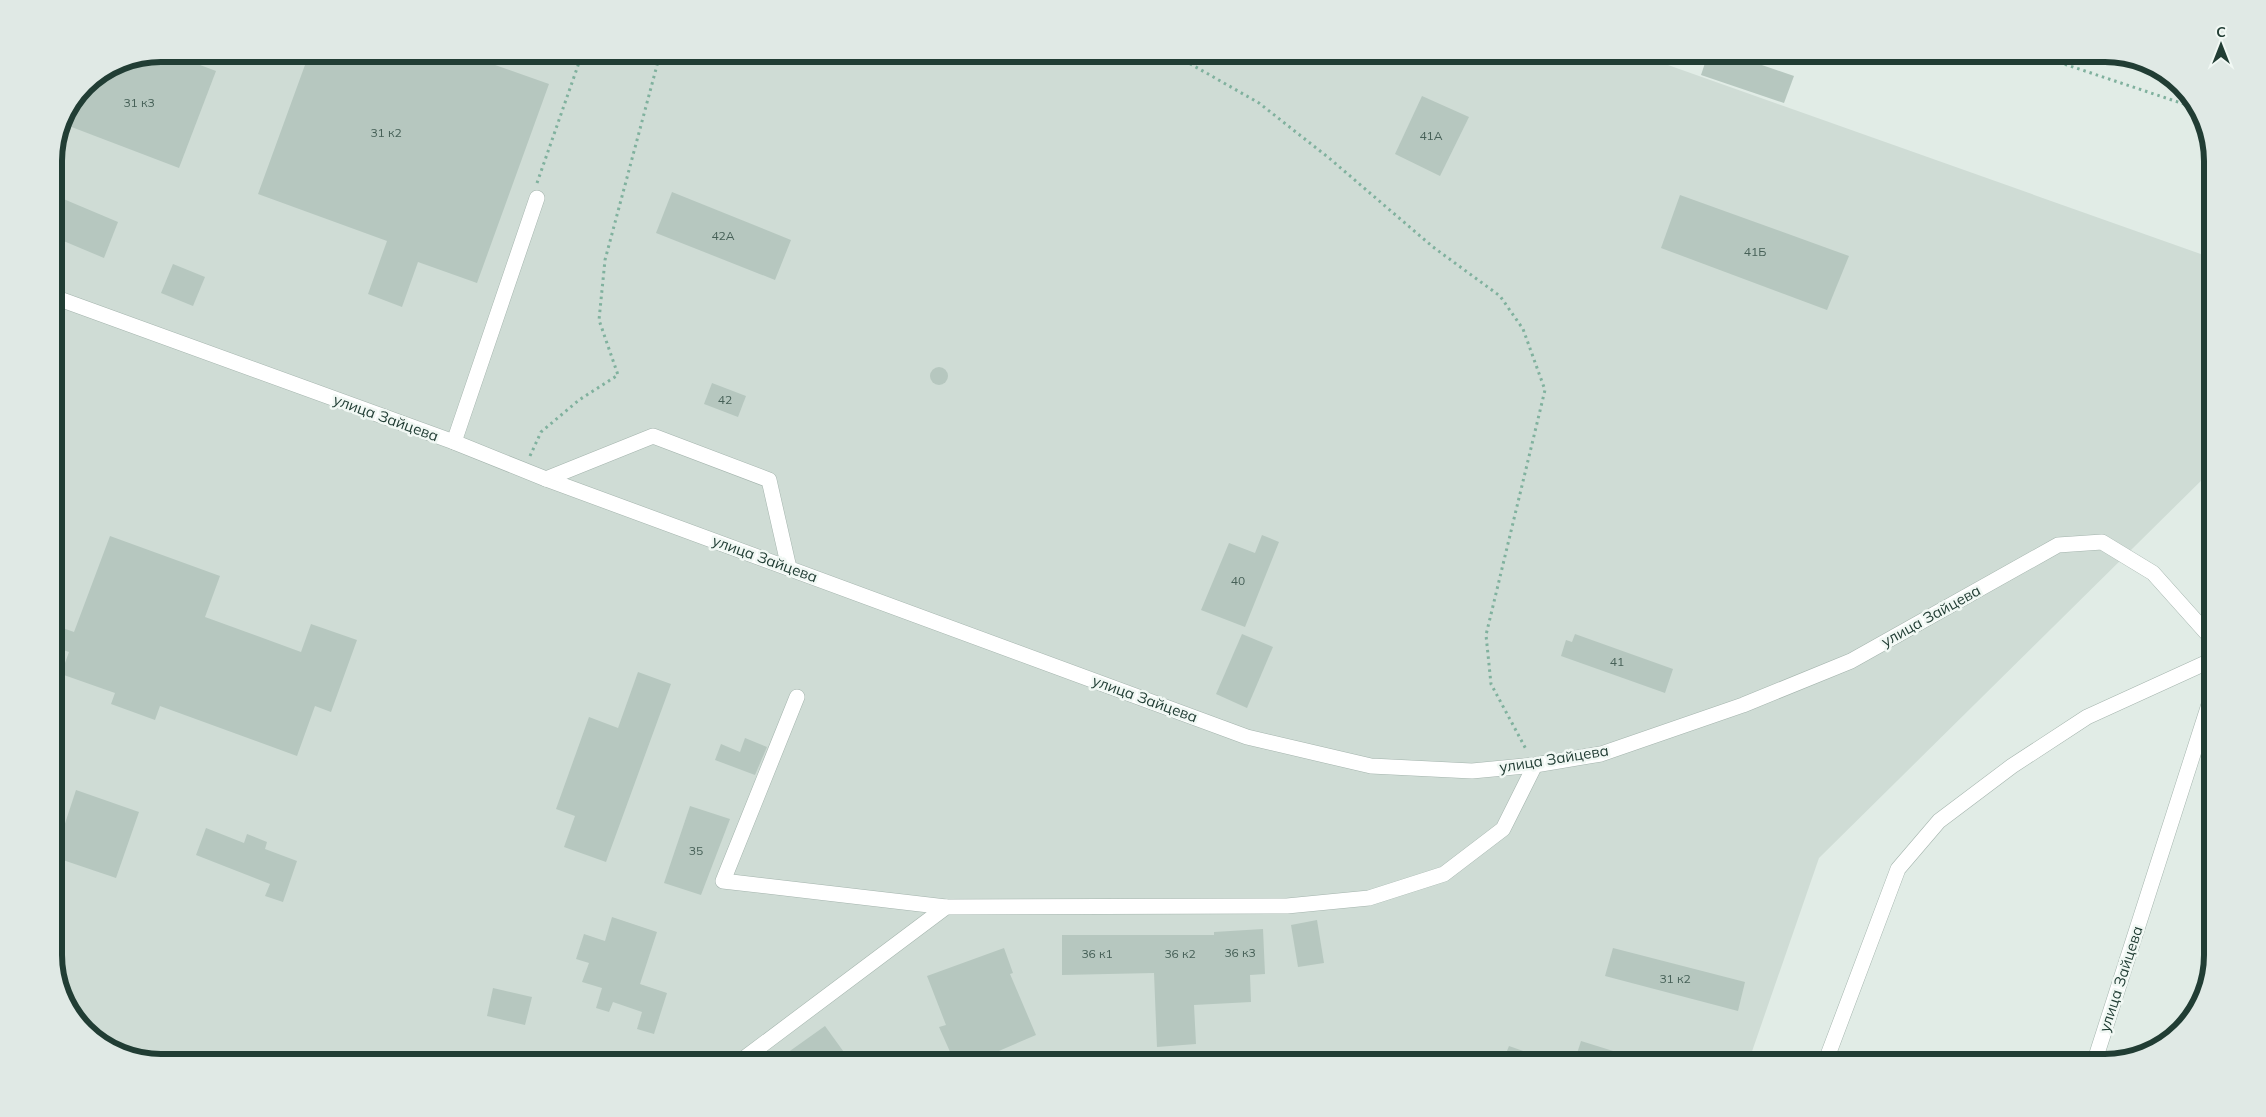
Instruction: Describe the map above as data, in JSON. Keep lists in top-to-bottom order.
{
  "streets": {
    "street": ["улица Зайцева"]
  },
  "house_numbers": [
    "31 к3",
    "31 к2",
    "41А",
    "42А",
    "41Б",
    "42",
    "40",
    "41",
    "35",
    "36 к3",
    "36 к1",
    "36 к2",
    "31 к2"
  ],
  "north": "top"
}
